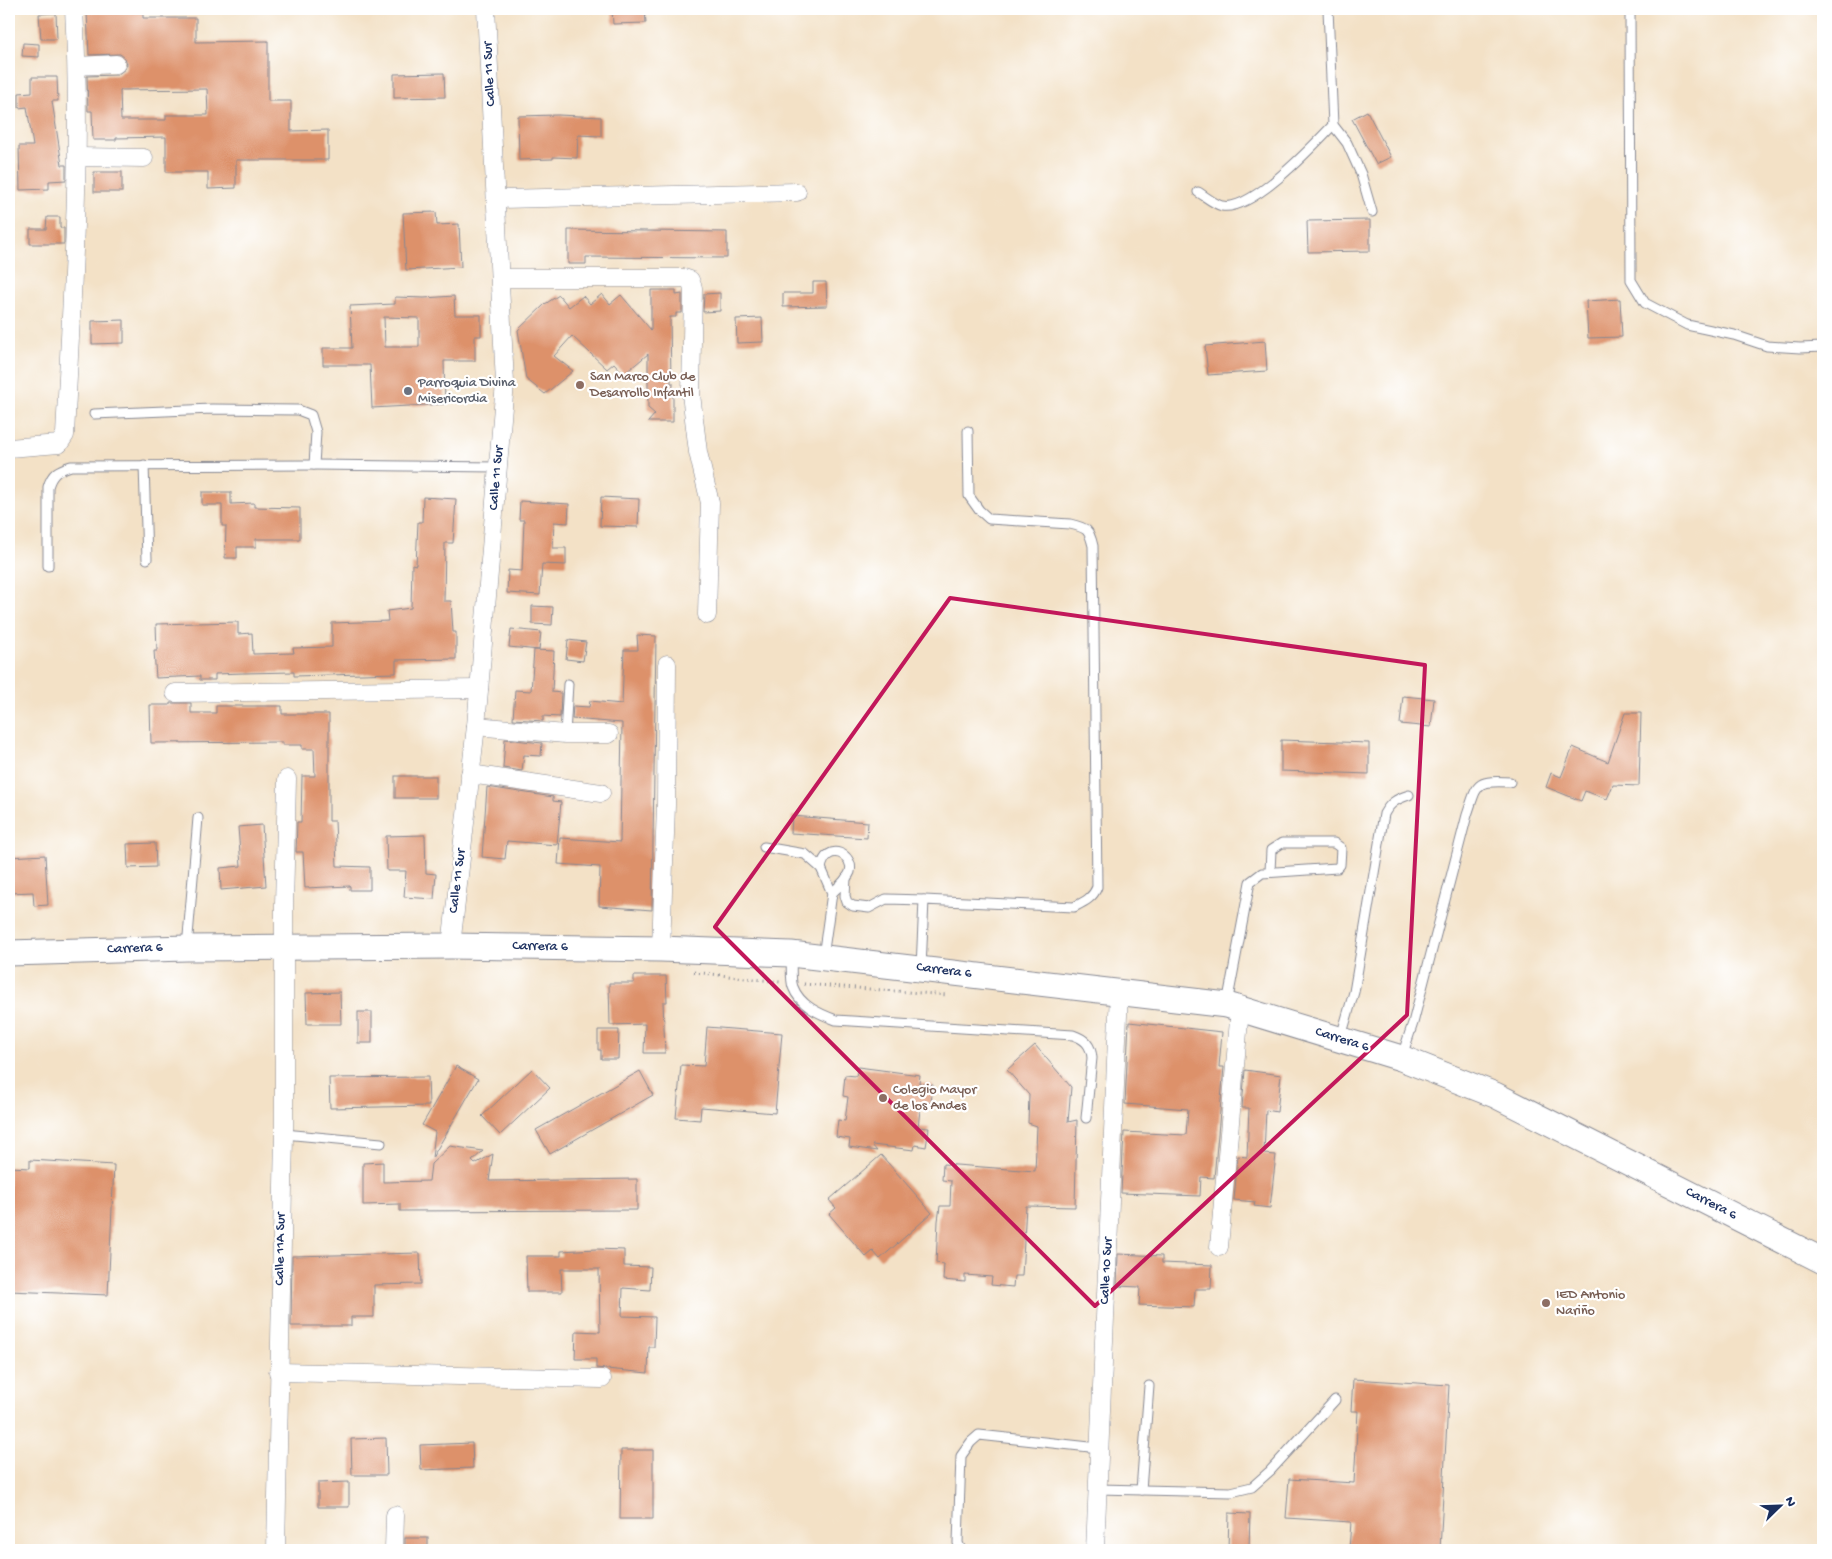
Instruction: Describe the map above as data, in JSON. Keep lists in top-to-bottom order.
{
  "streets": {
    "main road": ["Carrera 6"],
    "street": ["Calle 11 Sur", "Calle 11A Sur", "Calle 10 Sur"]
  },
  "crossings": [
    ["Calle 11 Sur", "Carrera 6"],
    ["Carrera 6", "Calle 11A Sur"],
    ["Carrera 6", "Calle 10 Sur"]
  ],
  "places": [
    "San Marco Club de Desarrollo Infantil",
    "Parroquia Divina Misericordia",
    "Colegio Mayor de los Andes",
    "IED Antonio Nariño"
  ],
  "north": "top right"
}
